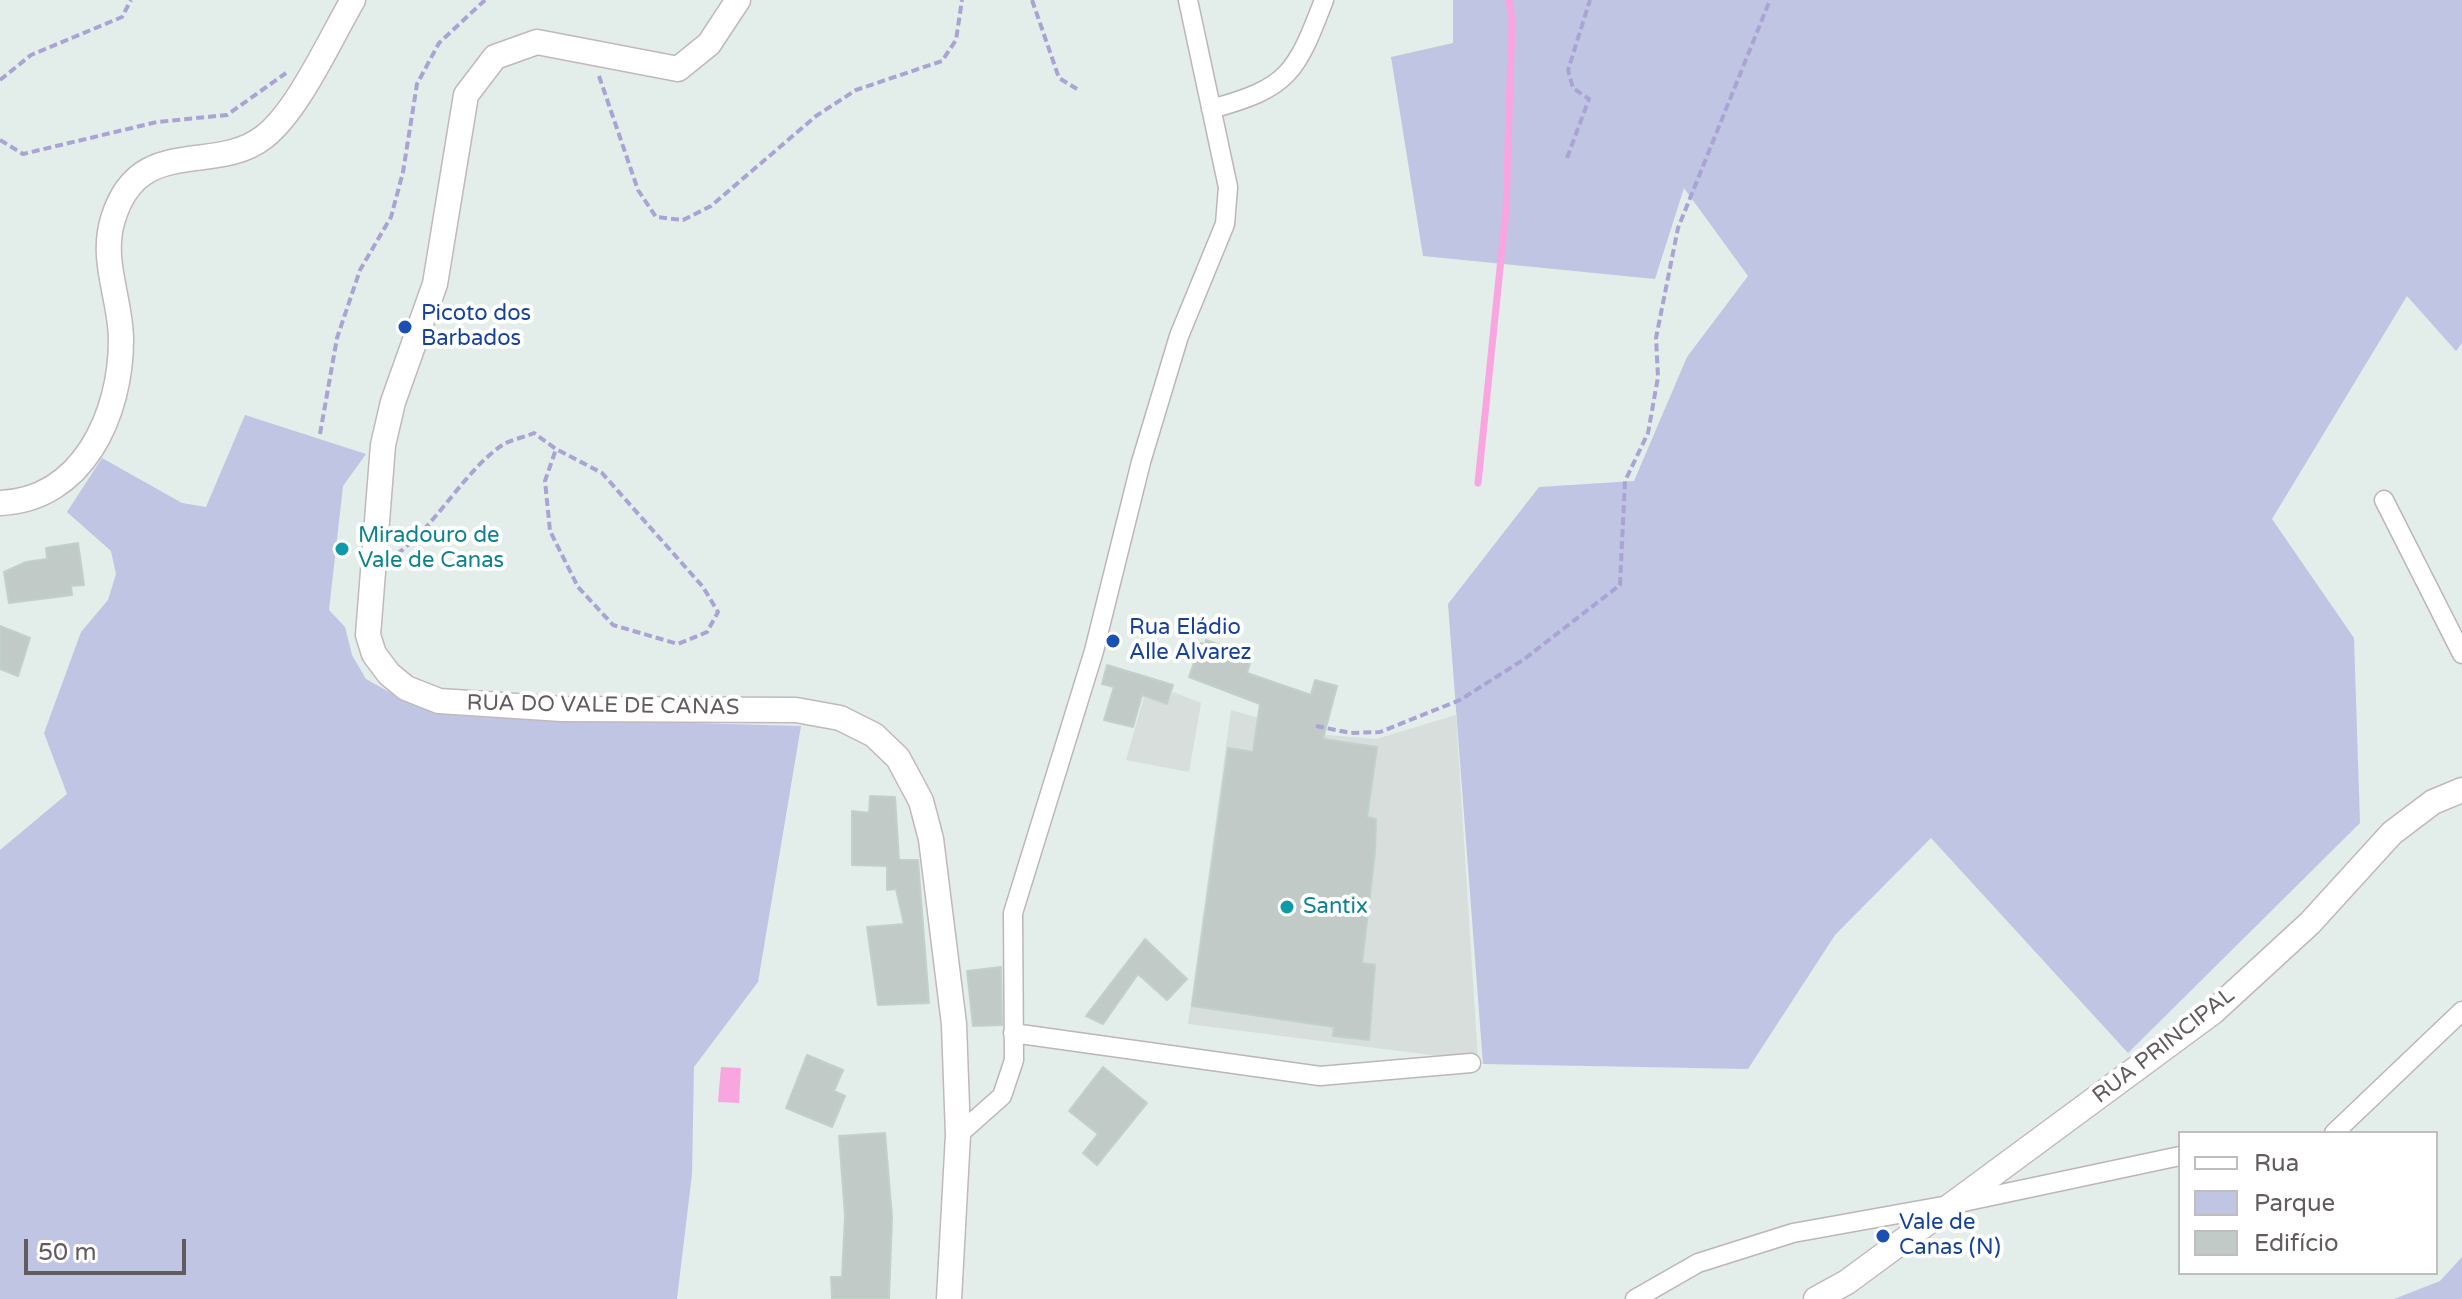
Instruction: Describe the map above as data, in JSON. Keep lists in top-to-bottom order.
{
  "streets": {
    "street": ["RUA DO VALE DE CANAS", "RUA PRINCIPAL"]
  },
  "places": [
    "Picoto dos Barbados",
    "Miradouro de Vale de Canas",
    "Rua Eládio Alle Alvarez",
    "Santix",
    "Vale de Canas (N)"
  ],
  "legend": ["Rua", "Parque", "Edifício"],
  "scale_bar": "50 m"
}
